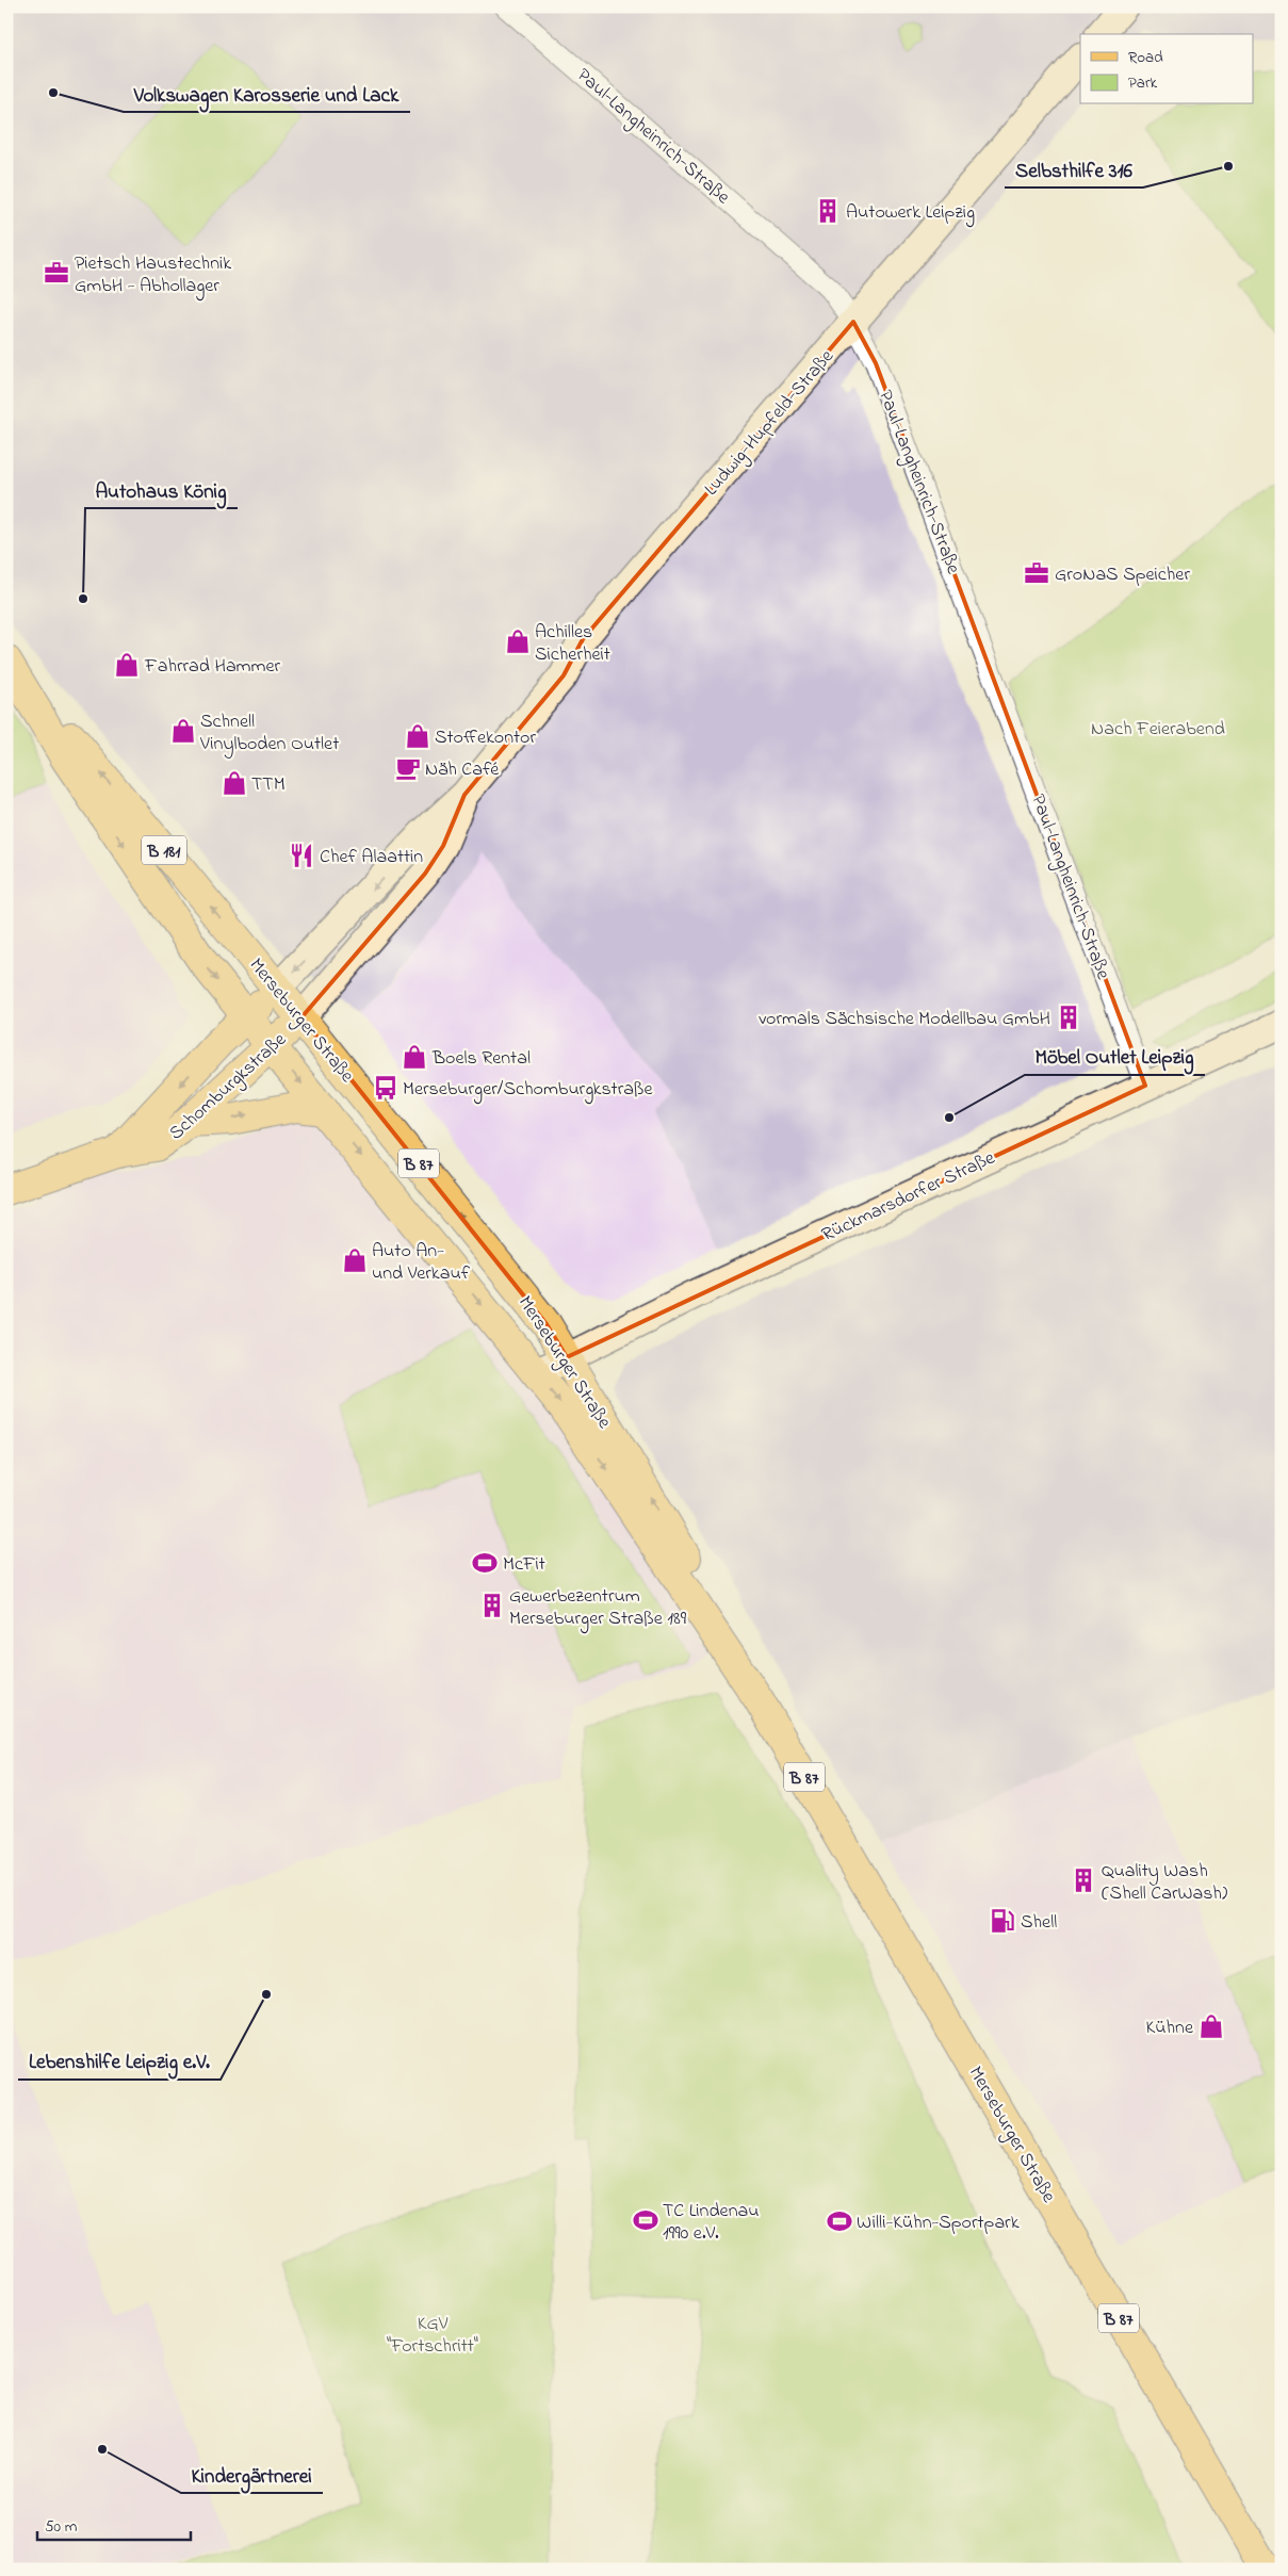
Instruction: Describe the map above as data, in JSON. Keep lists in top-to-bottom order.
{
  "streets": {
    "main road": [
      "Ludwig-Hupfeld-Straße",
      "B 181",
      "Merseburger Straße",
      "Schomburgkstraße",
      "B 87",
      "Rückmarsdorfer Straße"
    ],
    "street": ["Paul-Langheinrich-Straße"]
  },
  "crossings": [
    ["Paul-Langheinrich-Straße", "Ludwig-Hupfeld-Straße"],
    ["Paul-Langheinrich-Straße", "Rückmarsdorfer Straße"],
    ["Ludwig-Hupfeld-Straße", "Merseburger Straße"],
    ["Ludwig-Hupfeld-Straße", "Schomburgkstraße"],
    ["Merseburger Straße", "Schomburgkstraße"],
    ["Merseburger Straße", "Rückmarsdorfer Straße"]
  ],
  "parks": ["Nach Feierabend", "KGV \"Fortschritt\""],
  "places": {
    "other": [
      "Volkswagen Karosserie und Lack",
      "Selbsthilfe 316",
      "Autohaus König",
      "Möbel Outlet Leipzig",
      "Lebenshilfe Leipzig e.V.",
      "Kindergärtnerei"
    ],
    "building": [
      "Autowerk Leipzig",
      "vormals Sächsische Modellbau GmbH",
      "Gewerbezentrum Merseburger Straße 189",
      "Quality Wash (Shell CarWash)"
    ],
    "office": ["Pietsch Haustechnik GmbH - Abhollager", "GroNaS Speicher"],
    "shop": [
      "Achilles Sicherheit",
      "Fahrrad Hammer",
      "Schnell Vinylboden Outlet",
      "Stoffekontor",
      "TTM",
      "Boels Rental",
      "Auto An- und Verkauf",
      "Kühne"
    ],
    "cafe": ["Näh Café"],
    "restaurant": ["Chef Alaattin"],
    "bus stop": ["Merseburger/Schomburgkstraße"],
    "sports": ["McFit", "TC Lindenau 1990 e.V.", "Willi-Kühn-Sportpark"],
    "fuel station": ["Shell"]
  },
  "legend": ["Road", "Park"],
  "scale_bar": "50 m"
}
